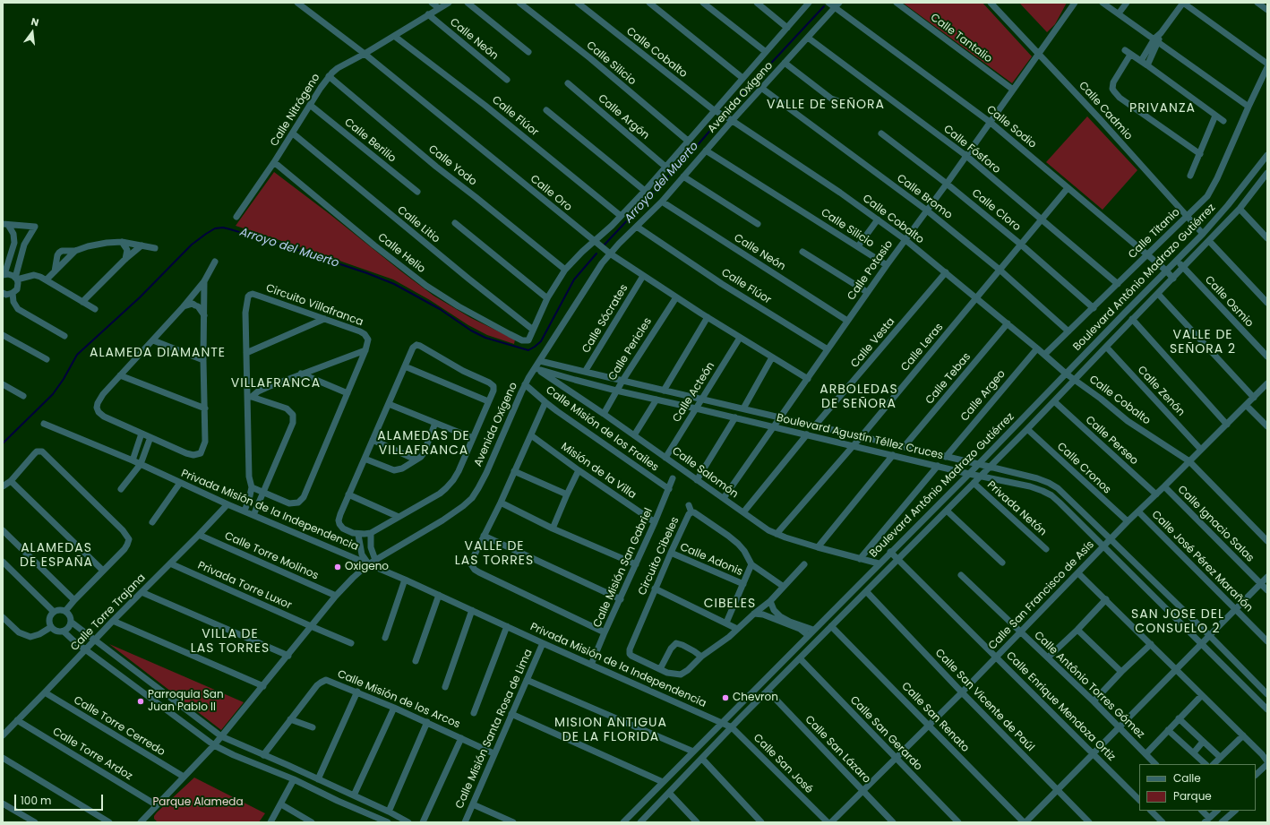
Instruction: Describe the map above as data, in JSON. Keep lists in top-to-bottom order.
{
  "streets": {
    "street": [
      "Calle Tantalio",
      "Calle Neón",
      "Calle Cobalto",
      "Calle Silicio",
      "Avenida Oxígeno",
      "Calle Nitrógeno",
      "Calle Cadmio",
      "Calle Flúor",
      "Calle Argón",
      "Calle Sodio",
      "Calle Berilio",
      "Calle Fósforo",
      "Calle Yodo",
      "Calle Oro",
      "Calle Bromo",
      "Calle Cloro",
      "Calle Litio",
      "Calle Titanio",
      "Calle Helio",
      "Calle Potasio",
      "Boulevard Antônio Madrazo Gutiérrez",
      "Calle Osmio",
      "Circuito Villafranca",
      "Calle Sócrates",
      "Calle Vesta",
      "Calle Leras",
      "Calle Pericles",
      "Calle Tebas",
      "Calle Zenón",
      "Calle Acteón",
      "Calle Argeo",
      "Calle Misión de los Frailes",
      "Boulevard Agustín Téllez Cruces",
      "Calle Perseo",
      "Calle Cronos",
      "Misión de la Villa",
      "Calle Salomón",
      "Privada Netón",
      "Privada Misión de la Independencia",
      "Calle Ignacio Salas",
      "Calle Torre Molinos",
      "Circuito Cibeles",
      "Calle Adonis",
      "Calle José Pérez Marañón",
      "Calle Misión San Gabriel",
      "Privada Torre Luxor",
      "Calle San Francisco de Asís",
      "Calle Torre Trajana",
      "Calle Antônio Torres Gómez",
      "Calle Misión de los Arcos",
      "Calle San Vicente de Paúl",
      "Calle Enrique Mendoza Ortiz",
      "Calle San Renato",
      "Calle Torre Cerredo",
      "Calle Misión Santa Rosa de Lima",
      "Calle San Gerardo",
      "Calle San Lázaro",
      "Calle Torre Ardoz",
      "Calle San José"
    ]
  },
  "crossings": [
    ["Calle Tantalio", "Calle Potasio"],
    ["Calle Neón", "Avenida Oxígeno"],
    ["Calle Neón", "Calle Nitrógeno"],
    ["Calle Neón", "Calle Potasio"],
    ["Calle Cobalto", "Avenida Oxígeno"],
    ["Calle Cobalto", "Calle Titanio"],
    ["Calle Cobalto", "Calle Potasio"],
    ["Calle Cobalto", "Boulevard Antônio Madrazo Gutiérrez"],
    ["Calle Cobalto", "Calle Vesta"],
    ["Calle Cobalto", "Calle Leras"],
    ["Calle Cobalto", "Calle Tebas"],
    ["Calle Cobalto", "Calle Argeo"],
    ["Calle Cobalto", "Calle San Francisco de Asís"],
    ["Calle Silicio", "Avenida Oxígeno"],
    ["Calle Silicio", "Calle Potasio"],
    ["Avenida Oxígeno", "Calle Flúor"],
    ["Avenida Oxígeno", "Calle Argón"],
    ["Avenida Oxígeno", "Calle Sodio"],
    ["Avenida Oxígeno", "Calle Fósforo"],
    ["Avenida Oxígeno", "Calle Yodo"],
    ["Avenida Oxígeno", "Calle Oro"],
    ["Avenida Oxígeno", "Calle Bromo"],
    ["Avenida Oxígeno", "Calle Litio"],
    ["Avenida Oxígeno", "Calle Helio"],
    ["Avenida Oxígeno", "Calle Misión de los Frailes"],
    ["Avenida Oxígeno", "Boulevard Agustín Téllez Cruces"],
    ["Avenida Oxígeno", "Calle Salomón"],
    ["Avenida Oxígeno", "Privada Misión de la Independencia"],
    ["Avenida Oxígeno", "Calle Torre Molinos"],
    ["Avenida Oxígeno", "Privada Torre Luxor"],
    ["Avenida Oxígeno", "Calle Torre Cerredo"],
    ["Avenida Oxígeno", "Calle Torre Ardoz"],
    ["Calle Nitrógeno", "Calle Flúor"],
    ["Calle Nitrógeno", "Calle Berilio"],
    ["Calle Nitrógeno", "Calle Yodo"],
    ["Calle Nitrógeno", "Calle Oro"],
    ["Calle Nitrógeno", "Calle Litio"],
    ["Calle Nitrógeno", "Calle Helio"],
    ["Calle Cadmio", "Calle Titanio"],
    ["Calle Cadmio", "Calle Potasio"],
    ["Calle Cadmio", "Boulevard Antônio Madrazo Gutiérrez"],
    ["Calle Flúor", "Calle Potasio"],
    ["Calle Sodio", "Calle Titanio"],
    ["Calle Sodio", "Calle Potasio"],
    ["Calle Sodio", "Boulevard Antônio Madrazo Gutiérrez"],
    ["Calle Sodio", "Calle Leras"],
    ["Calle Fósforo", "Calle Titanio"],
    ["Calle Fósforo", "Calle Potasio"],
    ["Calle Fósforo", "Calle Leras"],
    ["Calle Oro", "Calle Potasio"],
    ["Calle Oro", "Calle Sócrates"],
    ["Calle Oro", "Calle Pericles"],
    ["Calle Oro", "Calle Acteón"],
    ["Calle Bromo", "Calle Titanio"],
    ["Calle Bromo", "Calle Potasio"],
    ["Calle Bromo", "Calle Leras"],
    ["Calle Cloro", "Calle Titanio"],
    ["Calle Cloro", "Calle Potasio"],
    ["Calle Cloro", "Calle Leras"],
    ["Calle Potasio", "Boulevard Agustín Téllez Cruces"],
    ["Calle Potasio", "Calle Salomón"],
    ["Boulevard Antônio Madrazo Gutiérrez", "Calle Osmio"],
    ["Boulevard Antônio Madrazo Gutiérrez", "Calle Zenón"],
    ["Boulevard Antônio Madrazo Gutiérrez", "Boulevard Agustín Téllez Cruces"],
    ["Boulevard Antônio Madrazo Gutiérrez", "Calle Perseo"],
    ["Boulevard Antônio Madrazo Gutiérrez", "Calle Cronos"],
    ["Boulevard Antônio Madrazo Gutiérrez", "Calle Salomón"],
    ["Boulevard Antônio Madrazo Gutiérrez", "Privada Netón"],
    ["Boulevard Antônio Madrazo Gutiérrez", "Privada Misión de la Independencia"],
    ["Boulevard Antônio Madrazo Gutiérrez", "Calle San Vicente de Paúl"],
    ["Boulevard Antônio Madrazo Gutiérrez", "Calle Enrique Mendoza Ortiz"],
    ["Boulevard Antônio Madrazo Gutiérrez", "Calle San Renato"],
    ["Boulevard Antônio Madrazo Gutiérrez", "Calle San Gerardo"],
    ["Boulevard Antônio Madrazo Gutiérrez", "Calle San Lázaro"],
    ["Boulevard Antônio Madrazo Gutiérrez", "Calle San José"],
    ["Circuito Villafranca", "Privada Misión de la Independencia"],
    ["Calle Sócrates", "Boulevard Agustín Téllez Cruces"],
    ["Calle Vesta", "Boulevard Agustín Téllez Cruces"],
    ["Calle Leras", "Boulevard Agustín Téllez Cruces"],
    ["Calle Leras", "Calle Salomón"],
    ["Calle Pericles", "Boulevard Agustín Téllez Cruces"],
    ["Calle Pericles", "Calle Salomón"],
    ["Calle Tebas", "Boulevard Agustín Téllez Cruces"],
    ["Calle Zenón", "Calle San Francisco de Asís"],
    ["Calle Acteón", "Boulevard Agustín Téllez Cruces"],
    ["Calle Acteón", "Calle Salomón"],
    ["Calle Argeo", "Boulevard Agustín Téllez Cruces"],
    ["Calle Misión de los Frailes", "Calle Misión San Gabriel"],
    ["Boulevard Agustín Téllez Cruces", "Calle Salomón"],
    ["Boulevard Agustín Téllez Cruces", "Calle San Francisco de Asís"],
    ["Calle Perseo", "Calle San Francisco de Asís"],
    ["Calle Cronos", "Calle San Francisco de Asís"],
    ["Misión de la Villa", "Calle Misión San Gabriel"],
    ["Privada Misión de la Independencia", "Calle Misión San Gabriel"],
    ["Privada Misión de la Independencia", "Calle Torre Trajana"],
    ["Privada Misión de la Independencia", "Calle Misión Santa Rosa de Lima"],
    ["Privada Misión de la Independencia", "Calle San José"],
    ["Calle Ignacio Salas", "Calle San Francisco de Asís"],
    ["Calle Torre Molinos", "Calle Torre Trajana"],
    ["Circuito Cibeles", "Calle Adonis"],
    ["Calle José Pérez Marañón", "Calle San Francisco de Asís"],
    ["Privada Torre Luxor", "Calle Torre Trajana"],
    ["Calle San Francisco de Asís", "Calle Antônio Torres Gómez"],
    ["Calle San Francisco de Asís", "Calle San Vicente de Paúl"],
    ["Calle San Francisco de Asís", "Calle Enrique Mendoza Ortiz"],
    ["Calle San Francisco de Asís", "Calle San Renato"],
    ["Calle San Francisco de Asís", "Calle San Gerardo"],
    ["Calle San Francisco de Asís", "Calle San Lázaro"],
    ["Calle Torre Trajana", "Calle Torre Cerredo"],
    ["Calle Torre Trajana", "Calle Torre Ardoz"],
    ["Calle Misión de los Arcos", "Calle Misión Santa Rosa de Lima"]
  ],
  "districts": [
    "VALLE DE SEÑORA",
    "PRIVANZA",
    "VALLE DE SEÑORA 2",
    "ALAMEDA DIAMANTE",
    "VILLAFRANCA",
    "ARBOLEDAS DE SEÑORA",
    "ALAMEDAS DE VILLAFRANCA",
    "VALLE DE LAS TORRES",
    "ALAMEDAS DE ESPAÑA",
    "CIBELES",
    "SAN JOSE DEL CONSUELO 2",
    "VILLA DE LAS TORRES",
    "MISION ANTIGUA DE LA FLORIDA"
  ],
  "water": ["Arroyo del Muerto"],
  "parks": ["Parque Alameda"],
  "places": ["Oxigeno", "Chevron", "Parroquia San Juan Pablo II"],
  "legend": ["Calle", "Parque"],
  "scale_bar": "100 m",
  "north": "top"
}
